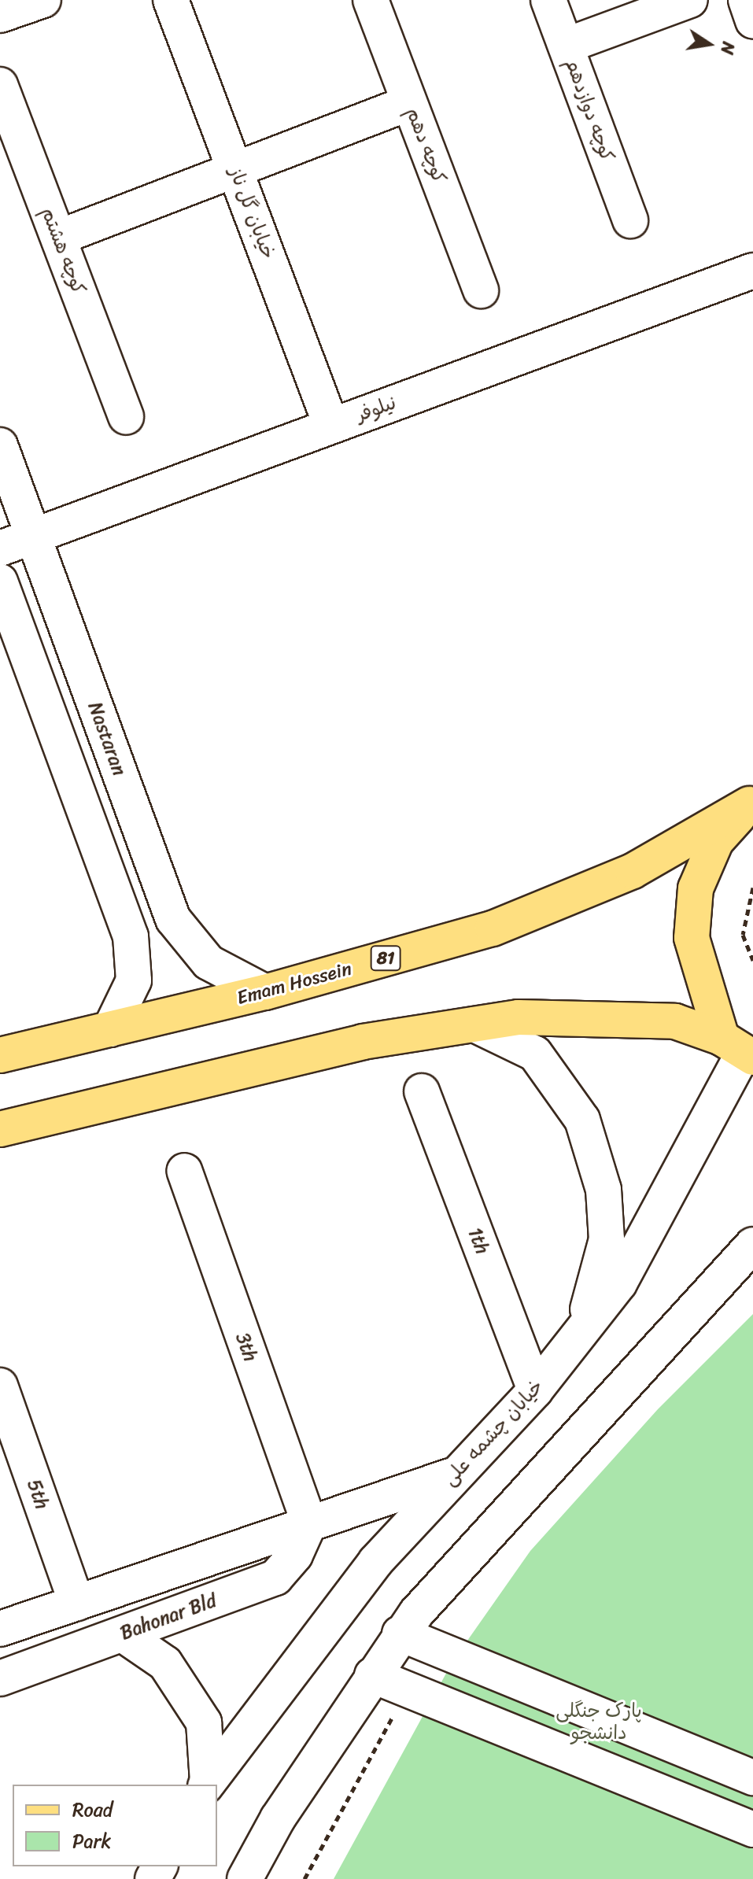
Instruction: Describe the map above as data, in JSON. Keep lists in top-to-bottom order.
{
  "streets": {
    "main road": ["81", "Emam Hossein"],
    "street": [
      "کوچه دوازدهم",
      "کوچه دهم",
      "خیابان گل ناز",
      "کوچه هشتم",
      "نیلوفر",
      "Nastaran",
      "1th",
      "3th",
      "خیابان چشمه علی",
      "5th",
      "Bahonar Bld"
    ]
  },
  "crossings": [
    ["خیابان گل ناز", "نیلوفر"],
    ["نیلوفر", "Nastaran"],
    ["Nastaran", "Emam Hossein"],
    ["81", "Emam Hossein"],
    ["81", "خیابان چشمه علی"],
    ["1th", "خیابان چشمه علی"],
    ["3th", "Bahonar Bld"]
  ],
  "parks": ["پارک جنگلی دانشجو"],
  "legend": ["Road", "Park"],
  "north": "right"
}
